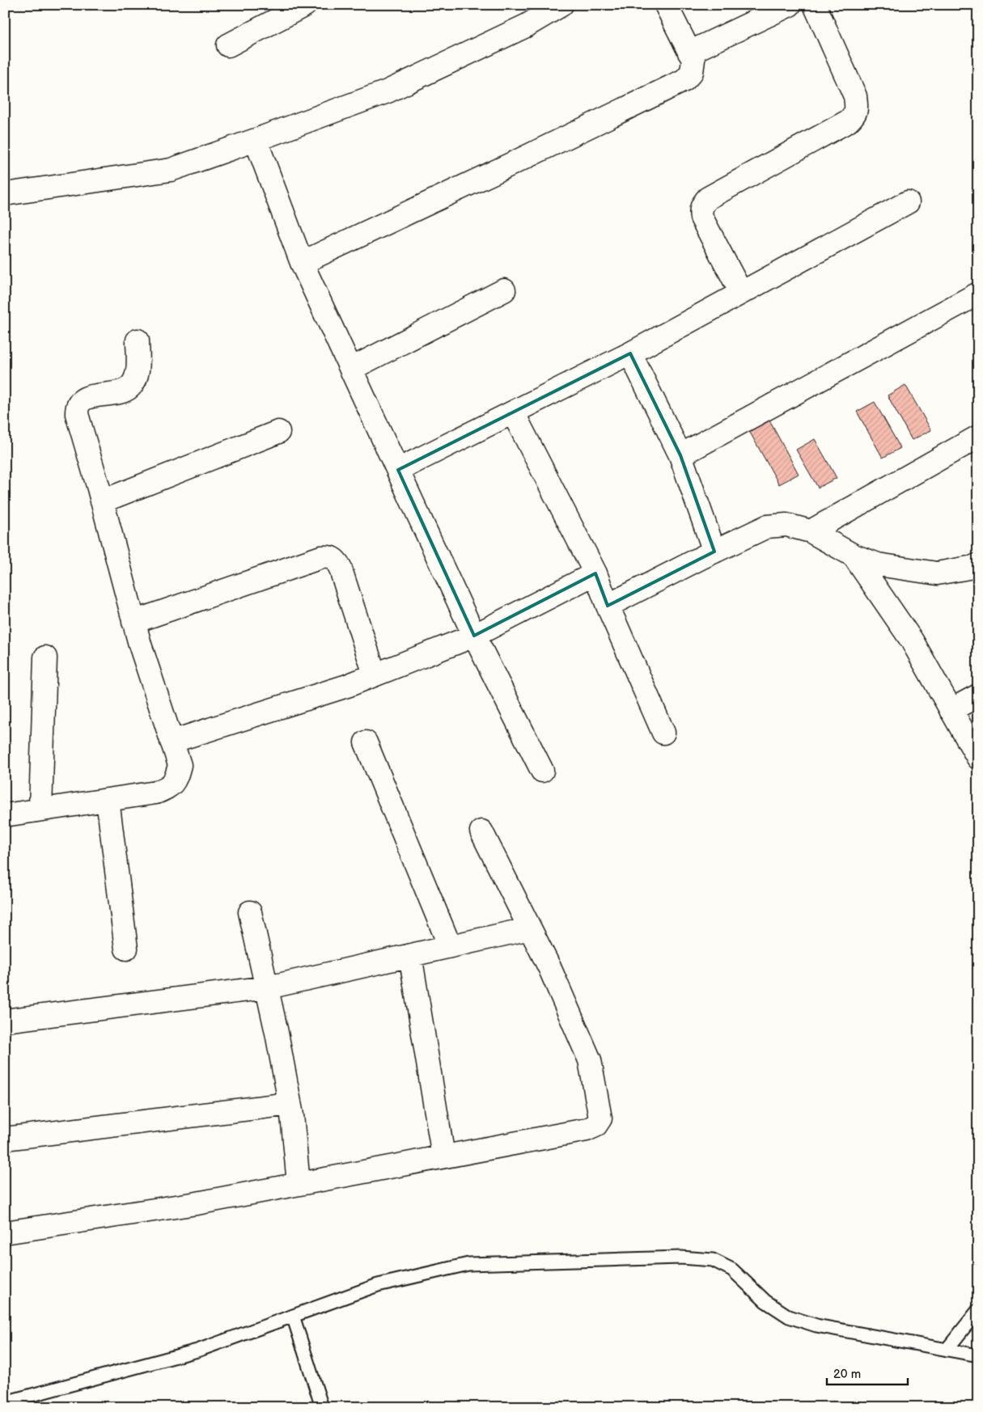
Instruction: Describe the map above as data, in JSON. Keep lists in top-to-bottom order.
{
  "scale_bar": "20 m"
}
